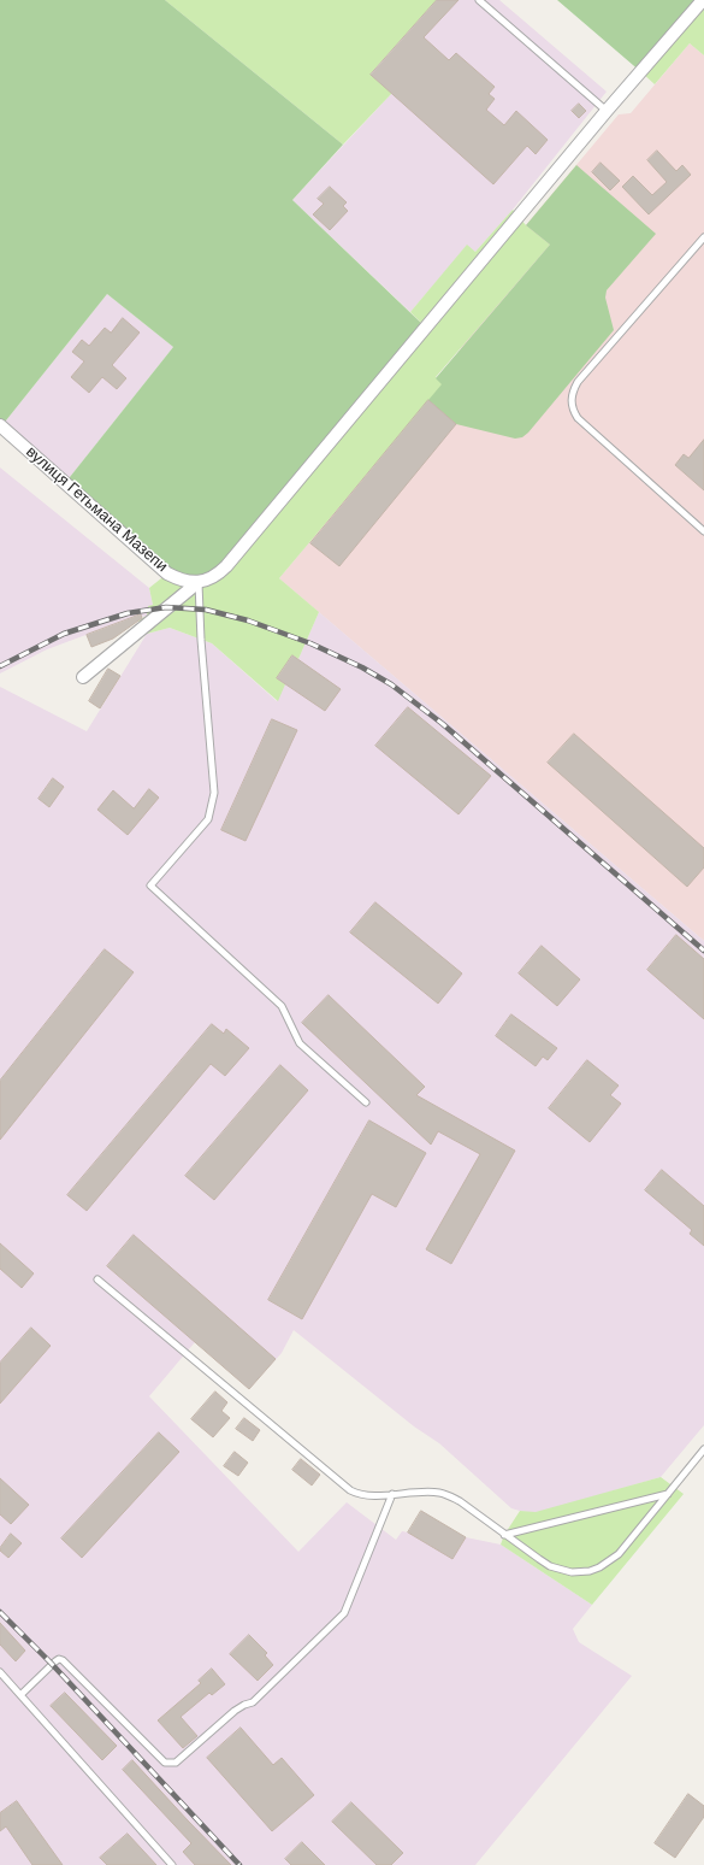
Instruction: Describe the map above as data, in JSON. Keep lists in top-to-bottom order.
{
  "streets": {
    "street": ["вулиця Гетьмана Мазепи"]
  }
}
